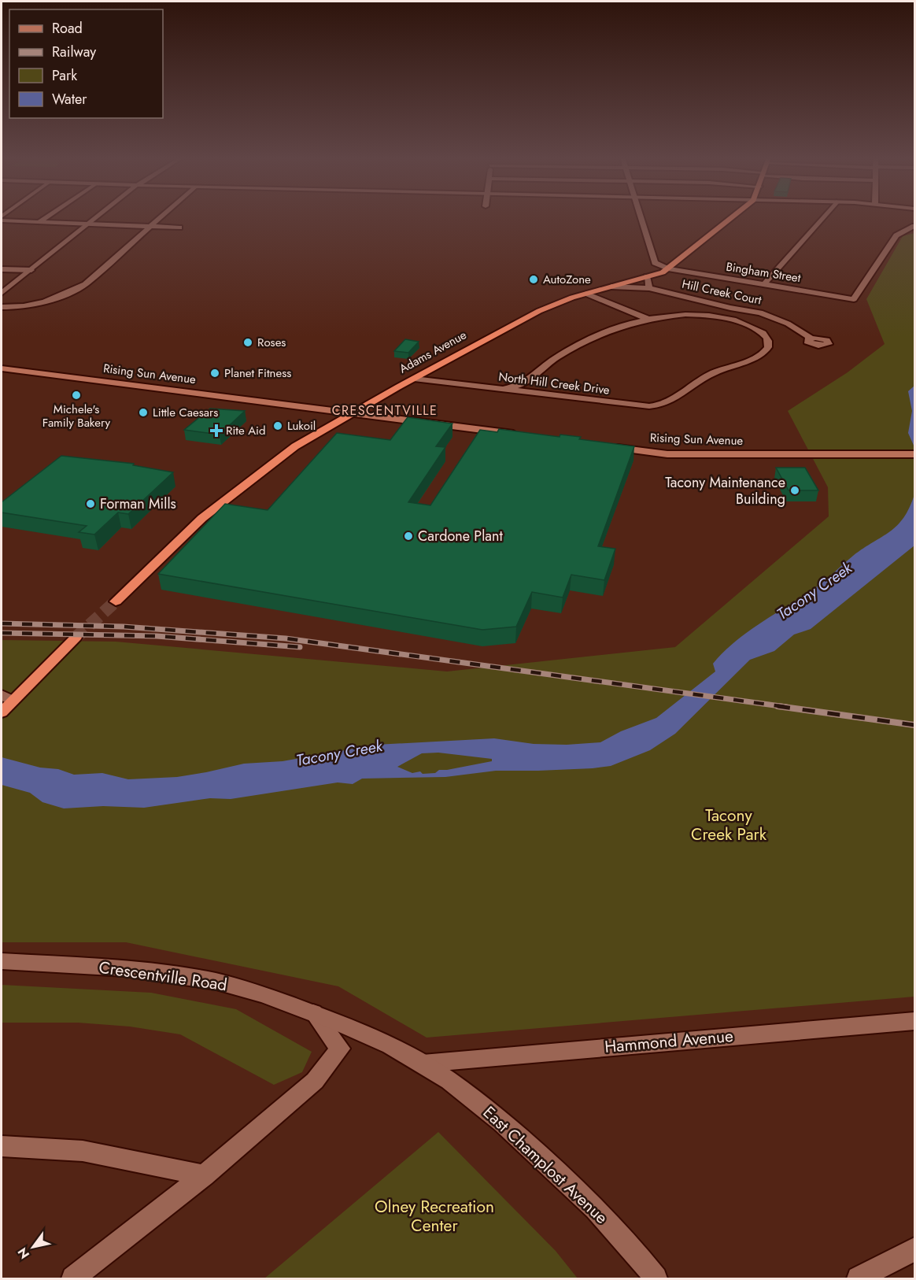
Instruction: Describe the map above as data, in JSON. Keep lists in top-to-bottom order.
{
  "streets": {
    "highway": ["Adams Avenue"],
    "main road": ["Rising Sun Avenue"],
    "street": [
      "Bingham Street",
      "Hill Creek Court",
      "North Hill Creek Drive",
      "Crescentville Road",
      "Hammond Avenue",
      "East Champlost Avenue"
    ]
  },
  "crossings": [
    ["Bingham Street", "Adams Avenue"],
    ["Hill Creek Court", "Adams Avenue"],
    ["Adams Avenue", "Rising Sun Avenue"],
    ["Adams Avenue", "North Hill Creek Drive"],
    ["Crescentville Road", "Hammond Avenue"],
    ["Crescentville Road", "East Champlost Avenue"],
    ["Hammond Avenue", "East Champlost Avenue"]
  ],
  "districts": ["CRESCENTVILLE"],
  "water": ["Tacony Creek"],
  "parks": ["Tacony Creek Park", "Olney Recreation Center"],
  "places": {
    "other": [
      "AutoZone",
      "Roses",
      "Planet Fitness",
      "Michele's Family Bakery",
      "Little Caesars",
      "Lukoil",
      "Tacony Maintenance Building",
      "Forman Mills",
      "Cardone Plant"
    ],
    "health": ["Rite Aid"]
  },
  "legend": [
    "Road",
    "Railway",
    "Park",
    "Water"
  ],
  "north": "bottom left"
}
